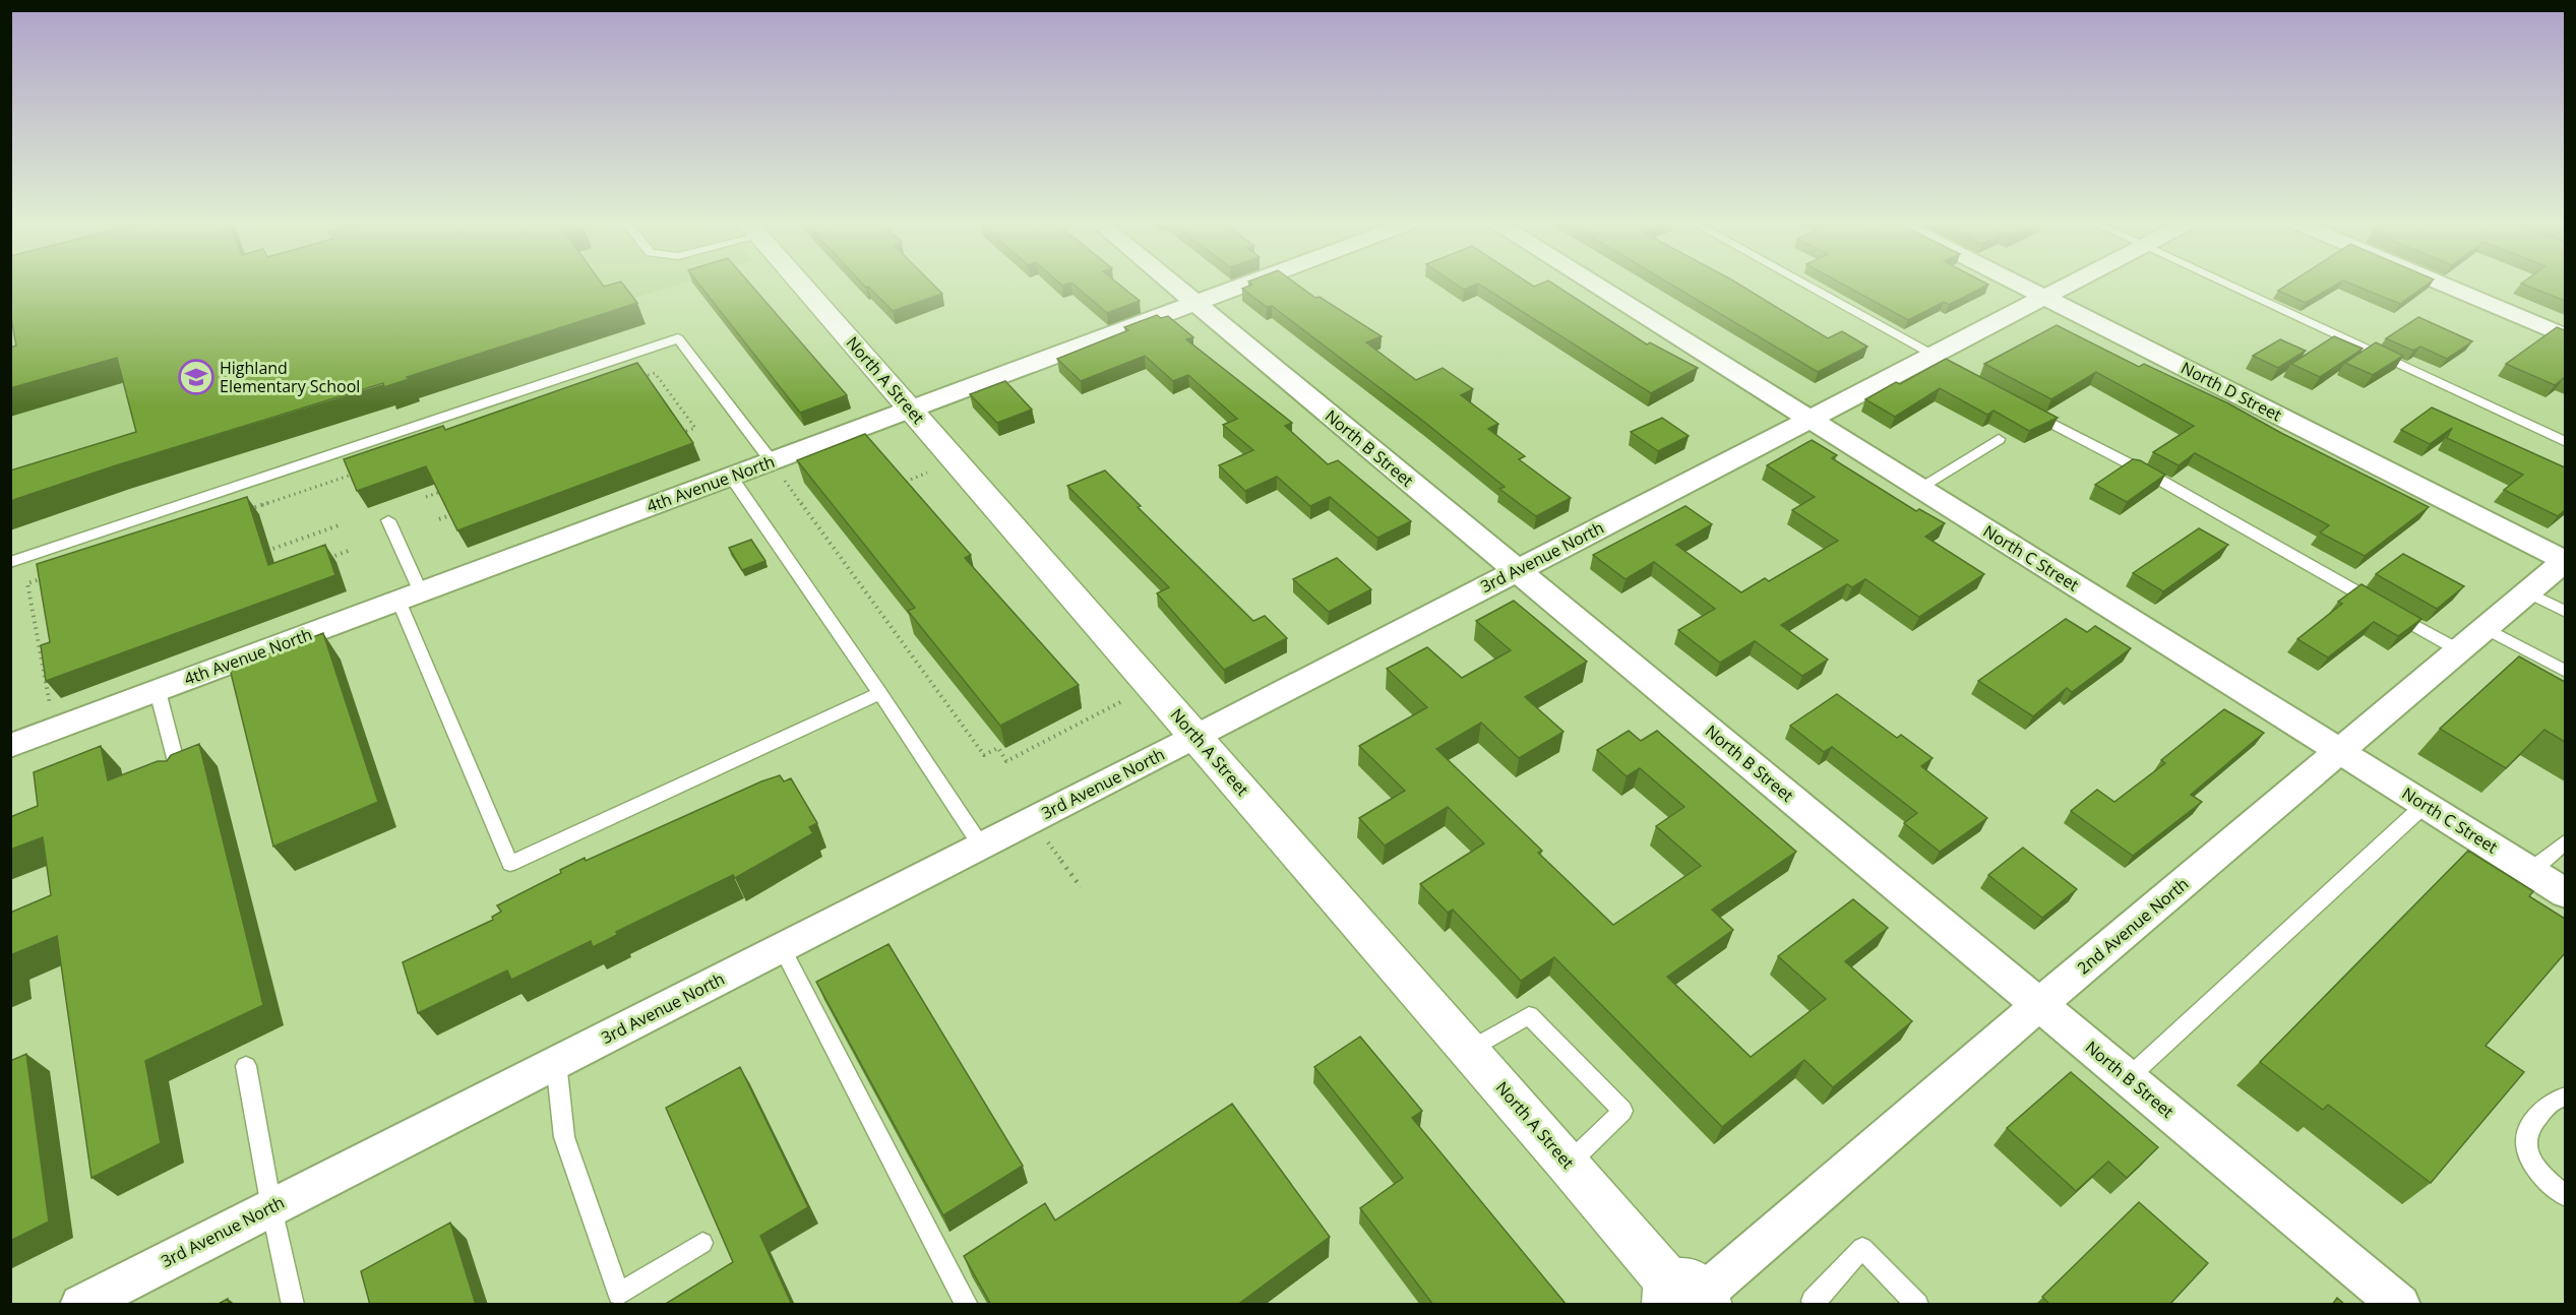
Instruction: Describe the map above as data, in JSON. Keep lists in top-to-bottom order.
{
  "streets": {
    "street": [
      "North A Street",
      "North D Street",
      "North B Street",
      "4th Avenue North",
      "3rd Avenue North",
      "North C Street",
      "2nd Avenue North"
    ]
  },
  "crossings": [
    ["North A Street", "4th Avenue North"],
    ["North A Street", "3rd Avenue North"],
    ["North A Street", "2nd Avenue North"],
    ["North D Street", "3rd Avenue North"],
    ["North D Street", "2nd Avenue North"],
    ["North B Street", "4th Avenue North"],
    ["North B Street", "3rd Avenue North"],
    ["North B Street", "2nd Avenue North"],
    ["3rd Avenue North", "North C Street"],
    ["North C Street", "2nd Avenue North"]
  ],
  "places": {
    "school or university": ["Highland Elementary School"]
  }
}
